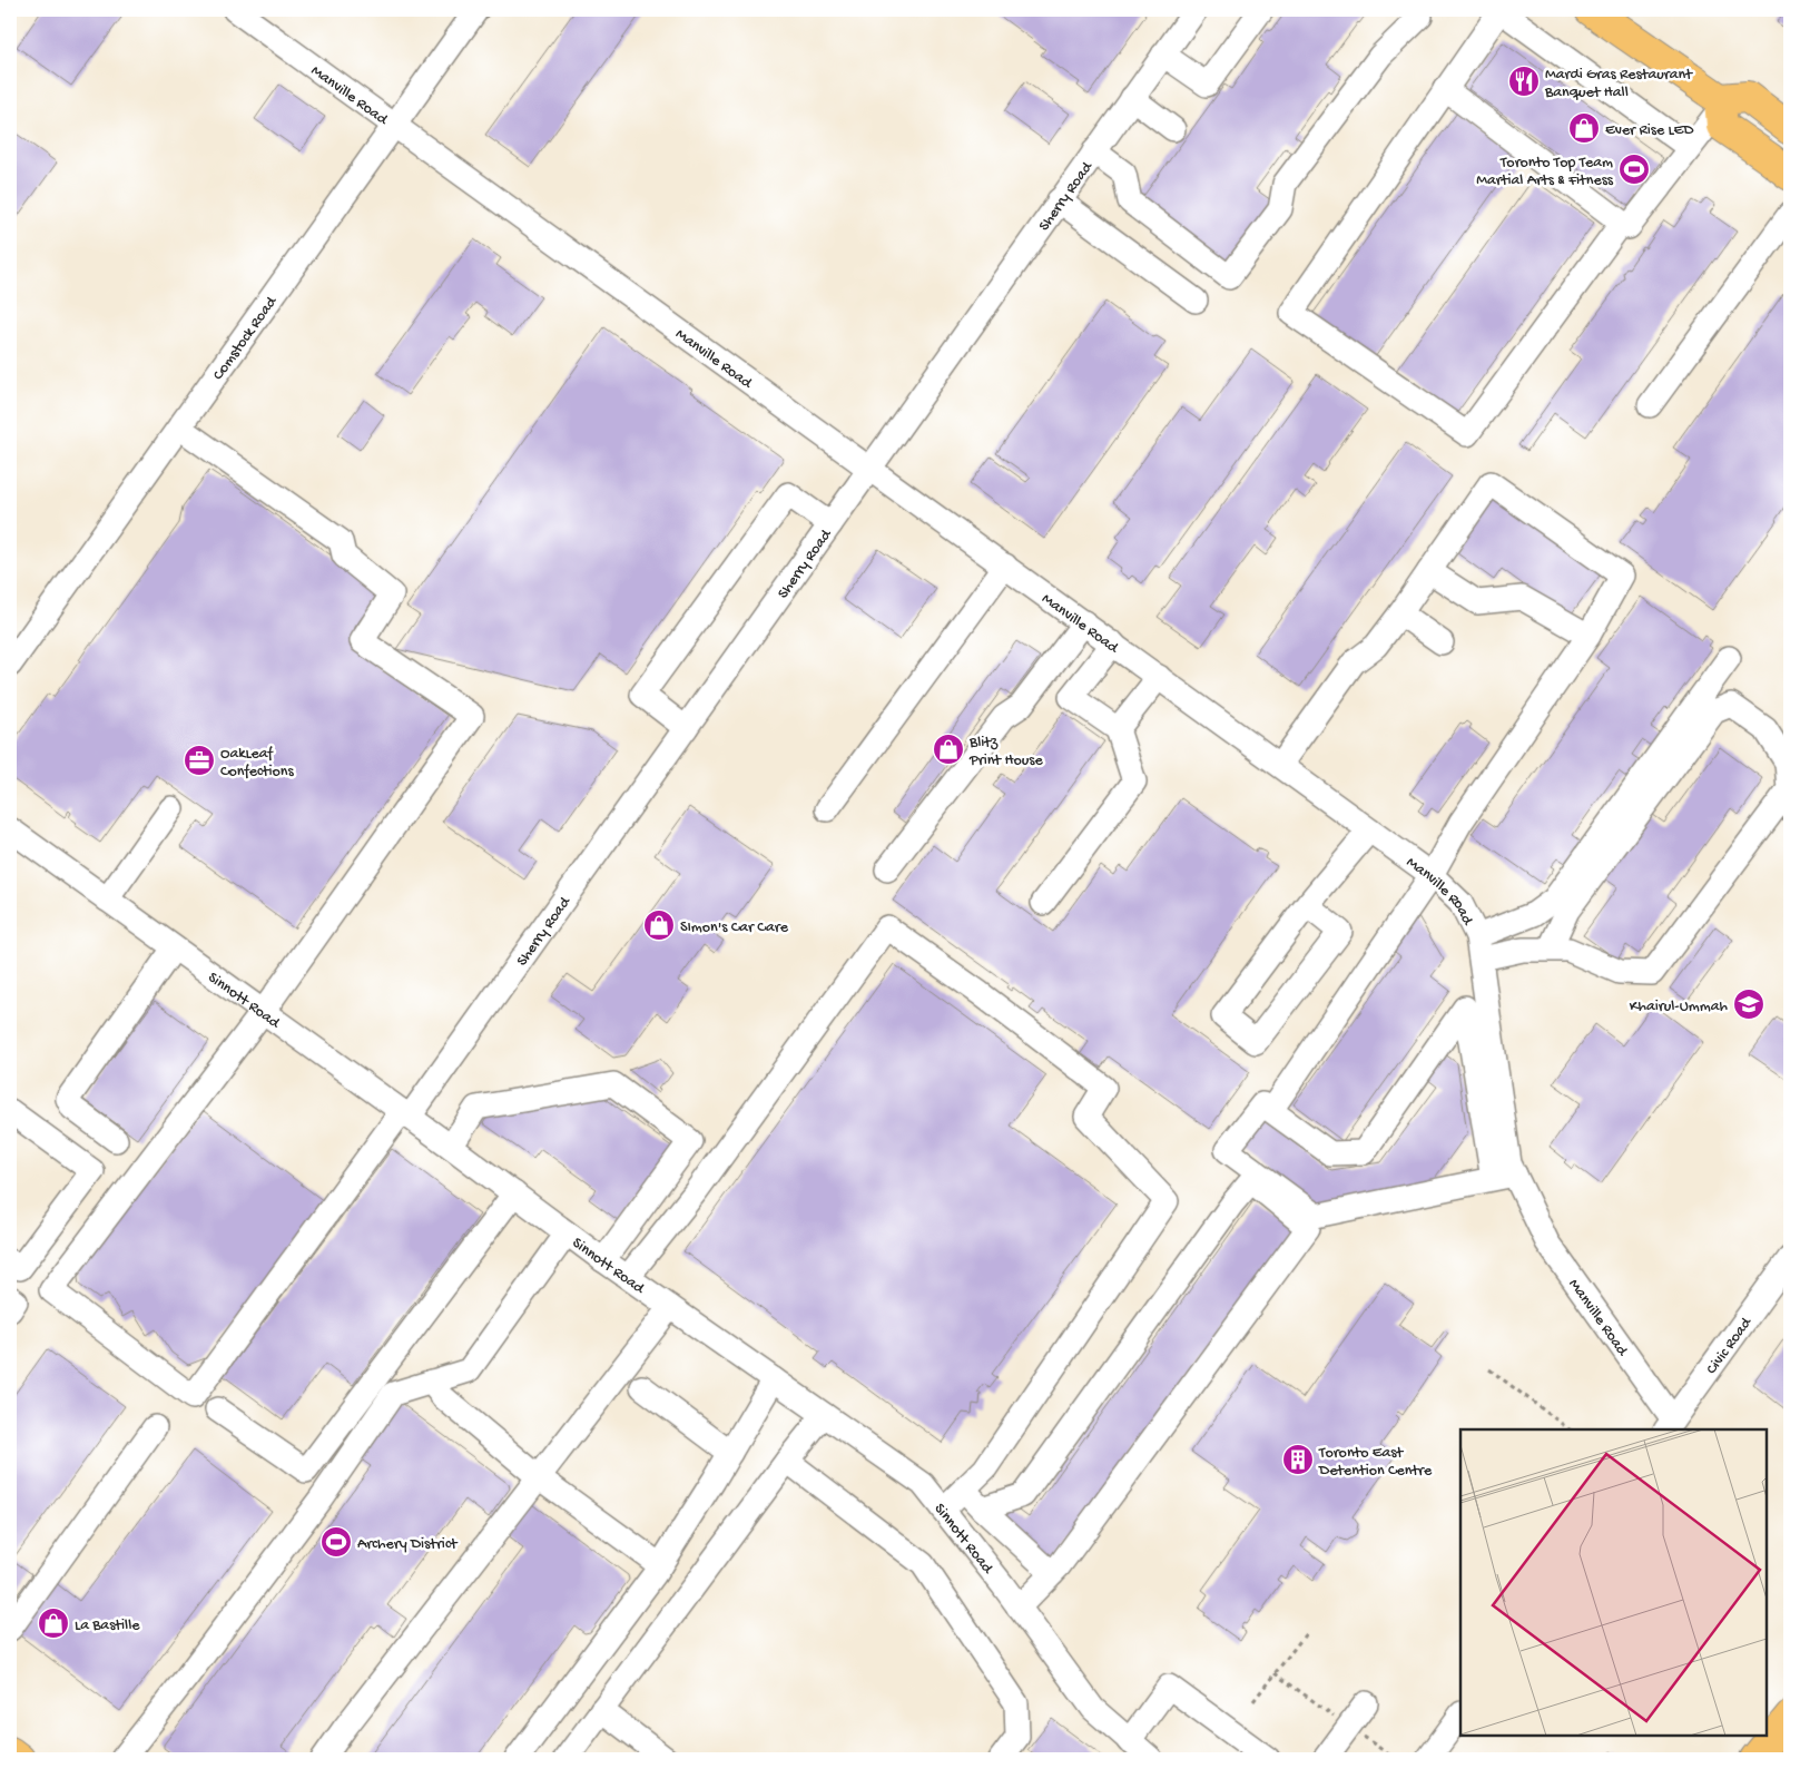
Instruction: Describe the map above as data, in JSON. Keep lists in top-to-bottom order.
{
  "streets": {
    "street": [
      "Manville Road",
      "Sherry Road",
      "Comstock Road",
      "Sinnott Road",
      "Civic Road"
    ]
  },
  "crossings": [
    ["Manville Road", "Sherry Road"],
    ["Manville Road", "Comstock Road"],
    ["Manville Road", "Civic Road"],
    ["Sherry Road", "Sinnott Road"]
  ],
  "places": {
    "restaurant": ["Mardi Gras Restaurant Banquet Hall"],
    "shop": [
      "Ever Rise LED",
      "Blitz Print House",
      "SImon's Car Care",
      "La Bastille"
    ],
    "sports": ["Toronto Top Team Martial Arts & Fitness", "Archery District"],
    "office": ["OakLeaf Confections"],
    "school or university": ["Khairul-Ummah"],
    "building": ["Toronto East Detention Centre"]
  }
}
